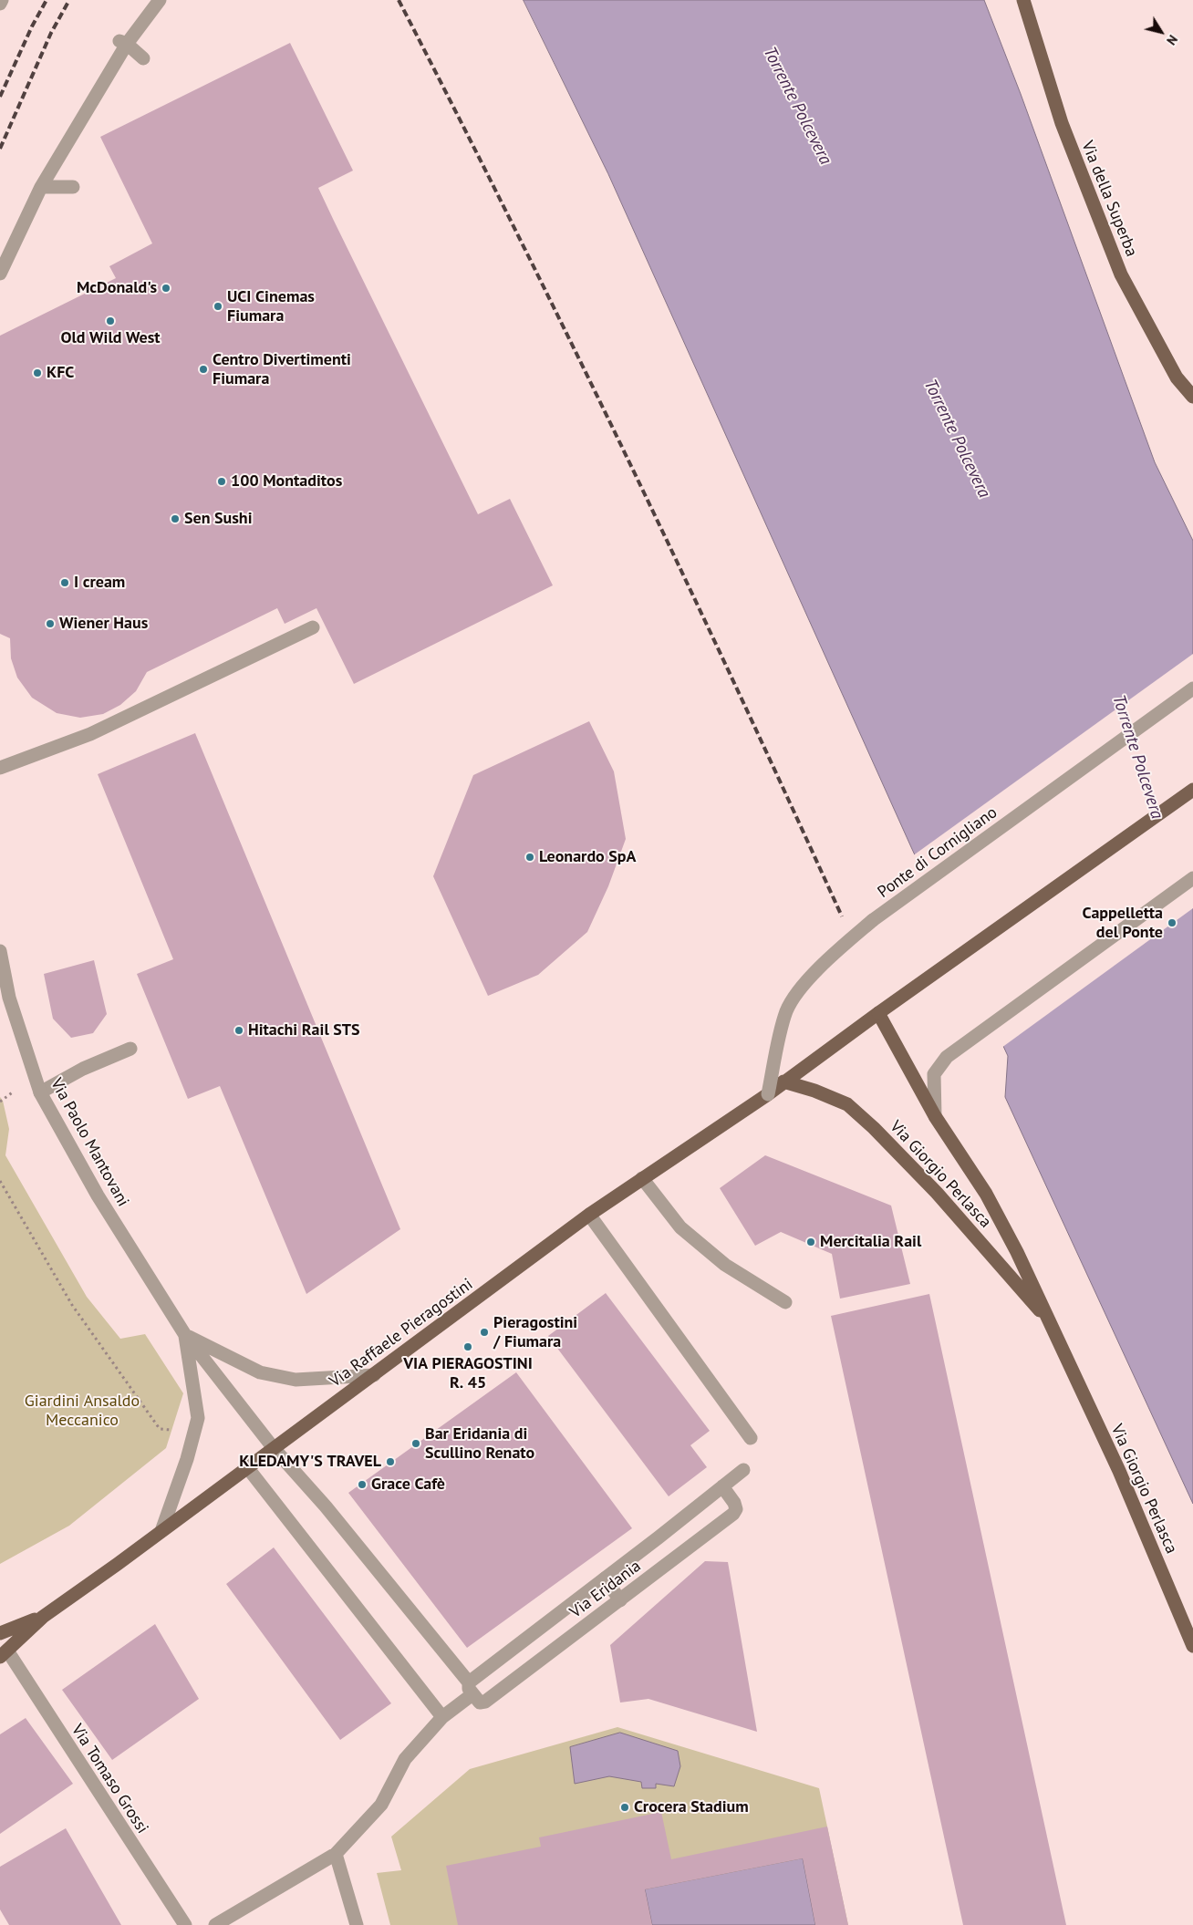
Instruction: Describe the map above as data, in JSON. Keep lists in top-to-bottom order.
{
  "streets": {
    "main road": ["Via della Superba", "Via Giorgio Perlasca", "Via Raffaele Pieragostini"],
    "street": [
      "Ponte di Cornigliano",
      "Via Paolo Mantovani",
      "Via Eridania",
      "Via Tomaso Grossi"
    ]
  },
  "crossings": [
    ["Ponte di Cornigliano", "Via Raffaele Pieragostini"],
    ["Via Paolo Mantovani", "Via Raffaele Pieragostini"],
    ["Via Giorgio Perlasca", "Via Raffaele Pieragostini"],
    ["Via Raffaele Pieragostini", "Via Tomaso Grossi"]
  ],
  "water": ["Torrente Polcevera"],
  "parks": ["Giardini Ansaldo Meccanico"],
  "places": [
    "McDonald's",
    "UCI Cinemas Fiumara",
    "Old Wild West",
    "Centro Divertimenti Fiumara",
    "KFC",
    "100 Montaditos",
    "Sen Sushi",
    "I cream",
    "Wiener Haus",
    "Leonardo SpA",
    "Cappelletta del Ponte",
    "Hitachi Rail STS",
    "Mercitalia Rail",
    "Pieragostini / Fiumara",
    "VIA PIERAGOSTINI R. 45",
    "Bar Eridania di Scullino Renato",
    "KLEDAMY'S TRAVEL",
    "Grace Cafè",
    "Crocera Stadium"
  ],
  "north": "bottom right"
}
